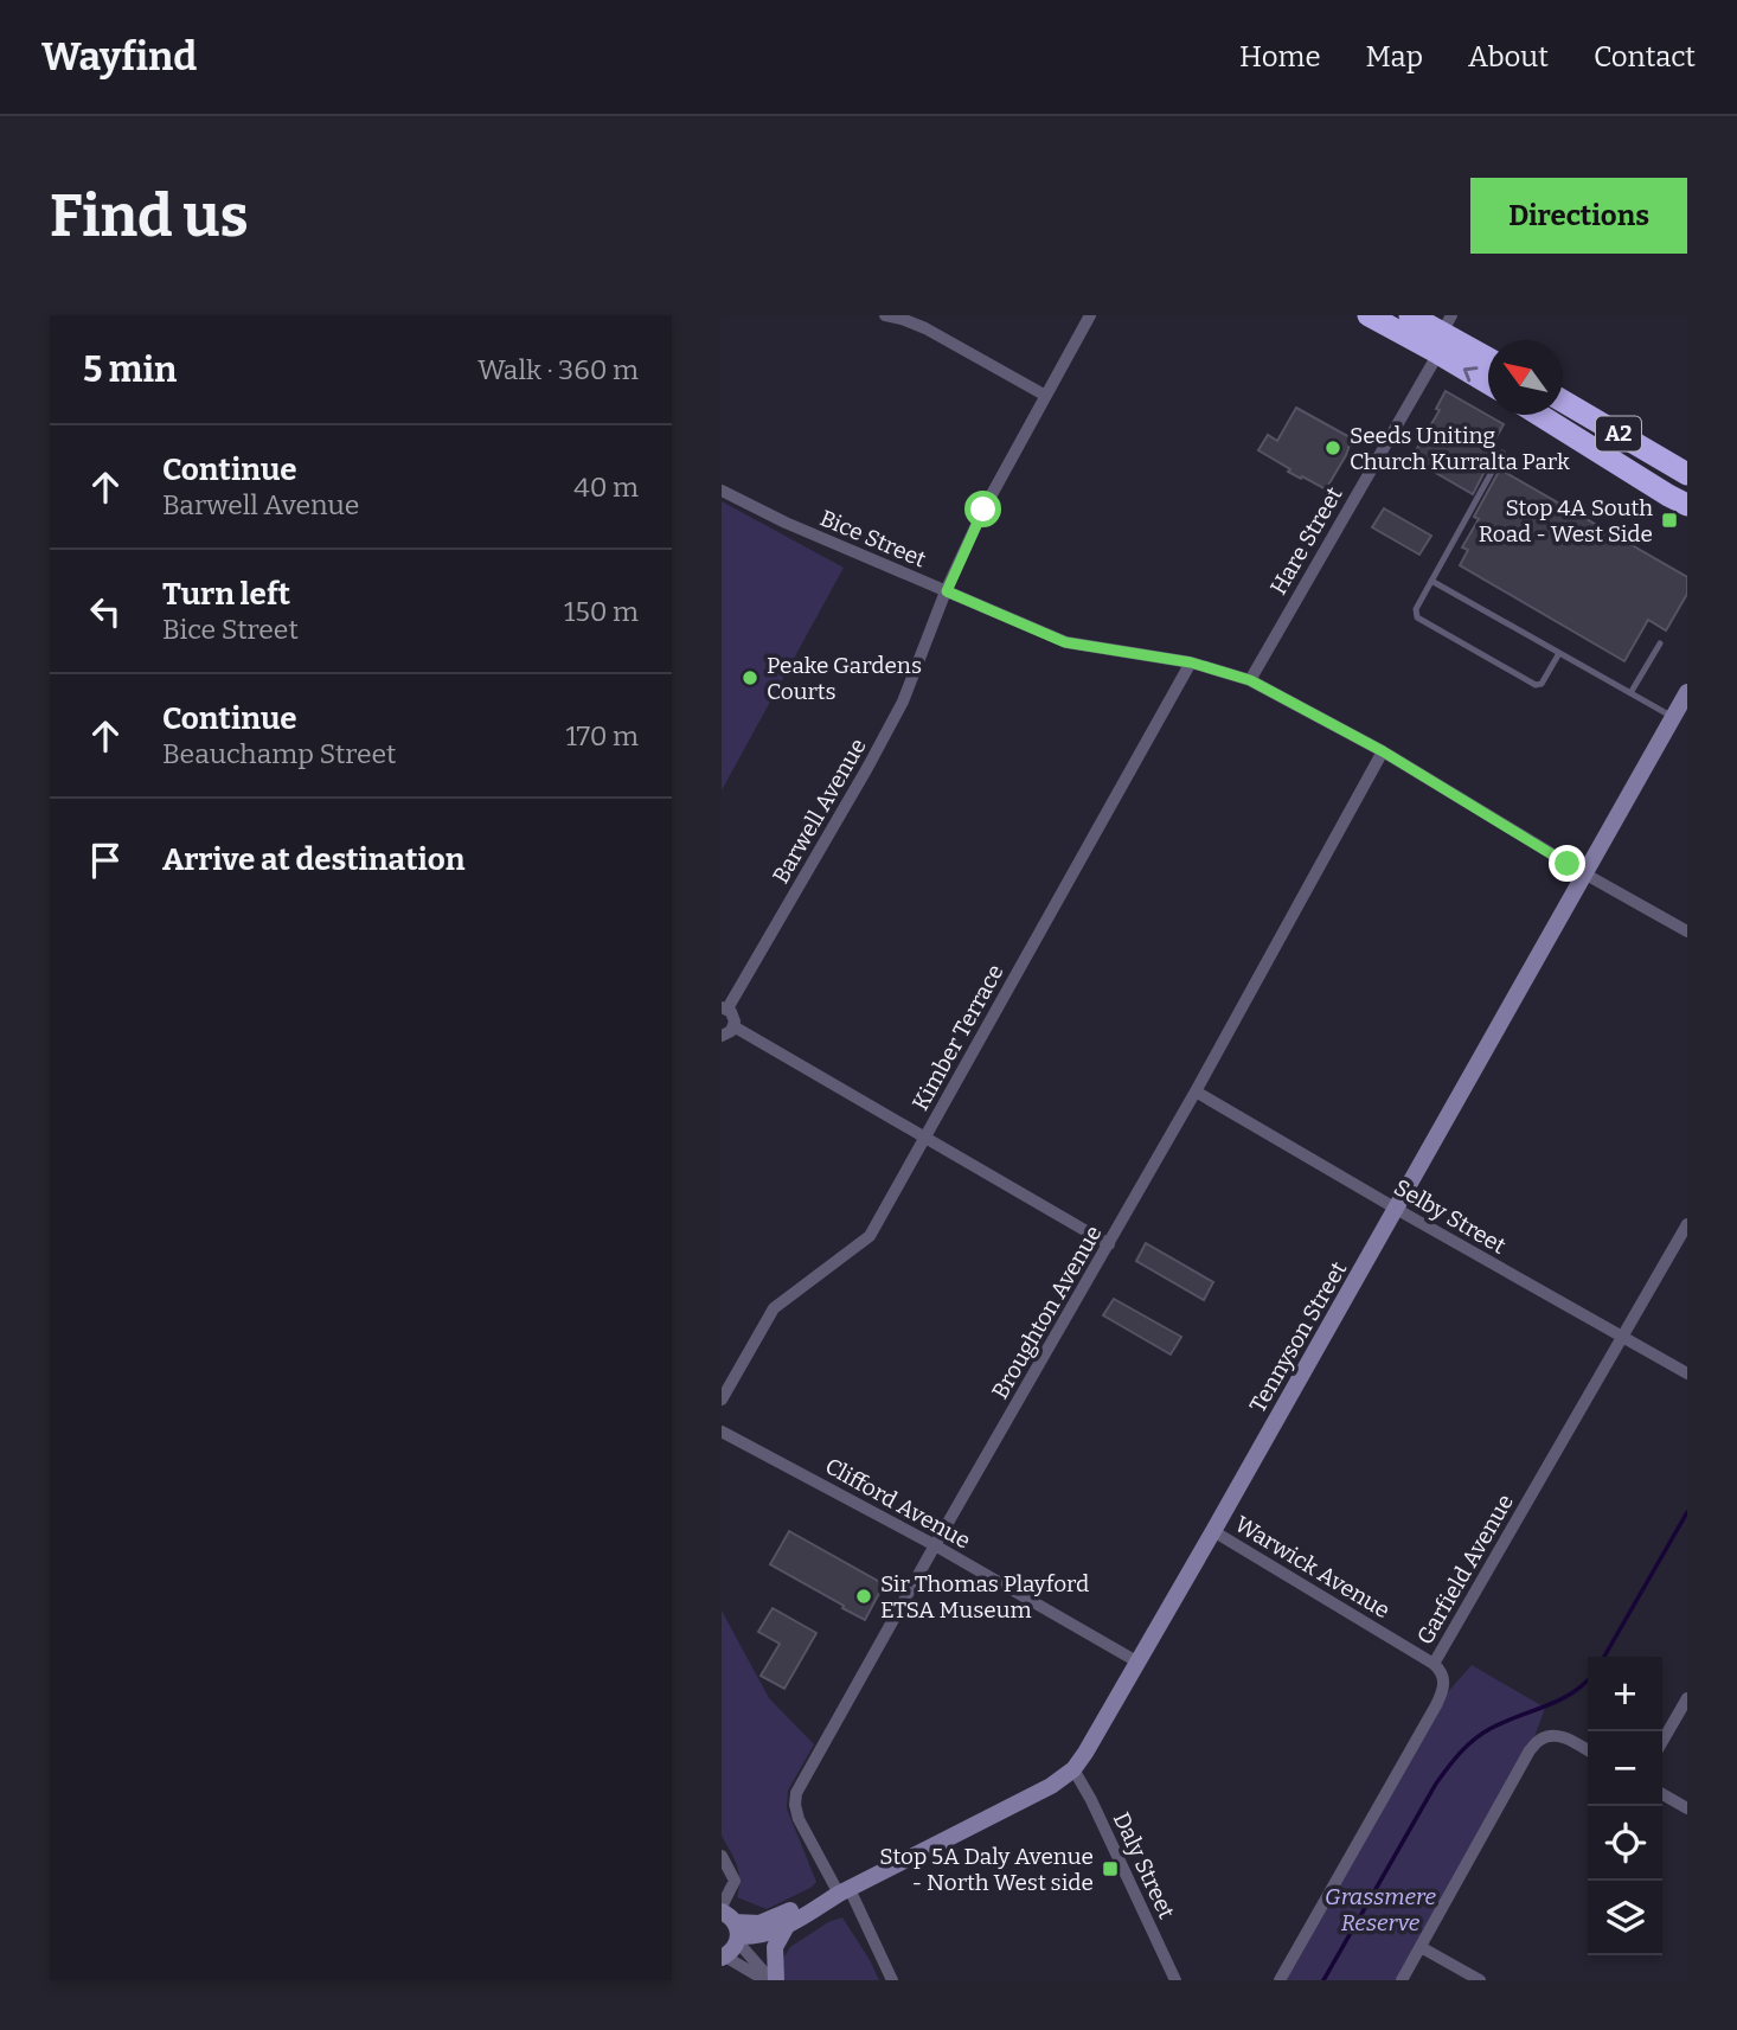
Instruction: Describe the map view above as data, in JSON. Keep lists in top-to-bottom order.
{
  "streets": {
    "highway": ["A2"],
    "street": [
      "Bice Street",
      "Hare Street",
      "Barwell Avenue",
      "Kimber Terrace",
      "Selby Street",
      "Broughton Avenue",
      "Tennyson Street",
      "Clifford Avenue",
      "Warwick Avenue",
      "Garfield Avenue",
      "Daly Street"
    ]
  },
  "crossings": [
    ["Bice Street", "Hare Street"],
    ["Bice Street", "Barwell Avenue"],
    ["Bice Street", "Kimber Terrace"],
    ["Bice Street", "Broughton Avenue"],
    ["Bice Street", "Tennyson Street"],
    ["Selby Street", "Broughton Avenue"],
    ["Selby Street", "Tennyson Street"],
    ["Selby Street", "Garfield Avenue"],
    ["Broughton Avenue", "Tennyson Street"],
    ["Broughton Avenue", "Clifford Avenue"],
    ["Tennyson Street", "Clifford Avenue"],
    ["Tennyson Street", "Warwick Avenue"],
    ["Tennyson Street", "Daly Street"],
    ["Warwick Avenue", "Garfield Avenue"]
  ],
  "parks": ["Grassmere Reserve"],
  "places": {
    "other": ["Seeds Uniting Church Kurralta Park", "Peake Gardens Courts", "Sir Thomas Playford ETSA Museum"],
    "transit": ["Stop 4A South Road - West Side", "Stop 5A Daly Avenue - North West side"]
  },
  "north": "top left",
  "page": {
    "header": "Wayfind",
    "nav": [
      "Home",
      "Map",
      "About",
      "Contact"
    ],
    "buttons": "Directions",
    "title": "Find us",
    "heading": ["5 min", "Walk · 360 m"],
    "list": [
      ["Continue", "Barwell Avenue", "40 m"],
      ["Turn left", "Bice Street", "150 m"],
      ["Continue", "Beauchamp Street", "170 m"],
      "Arrive at destination"
    ],
    "map_buttons": ["+", "−"]
  }
}
